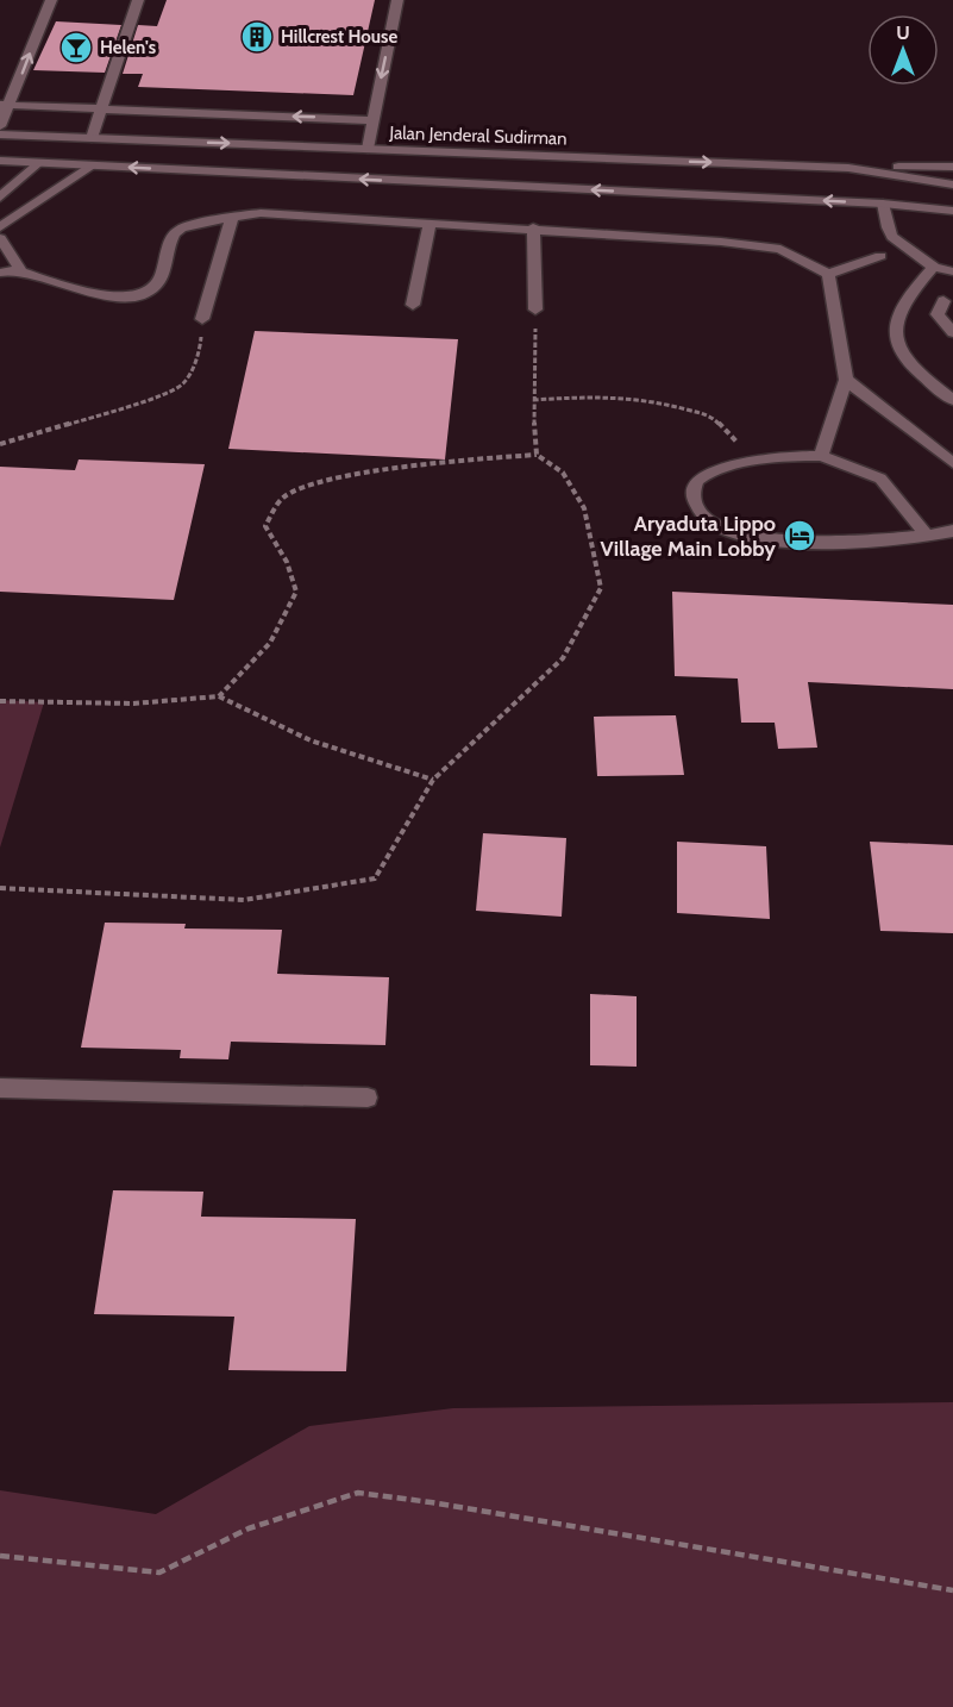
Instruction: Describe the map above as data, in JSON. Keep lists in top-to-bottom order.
{
  "streets": {
    "street": ["Jalan Jenderal Sudirman"]
  },
  "places": {
    "building": ["Hillcrest House"],
    "bar": ["Helen's"],
    "hotel": ["Aryaduta Lippo Village Main Lobby"]
  },
  "north": "top"
}
